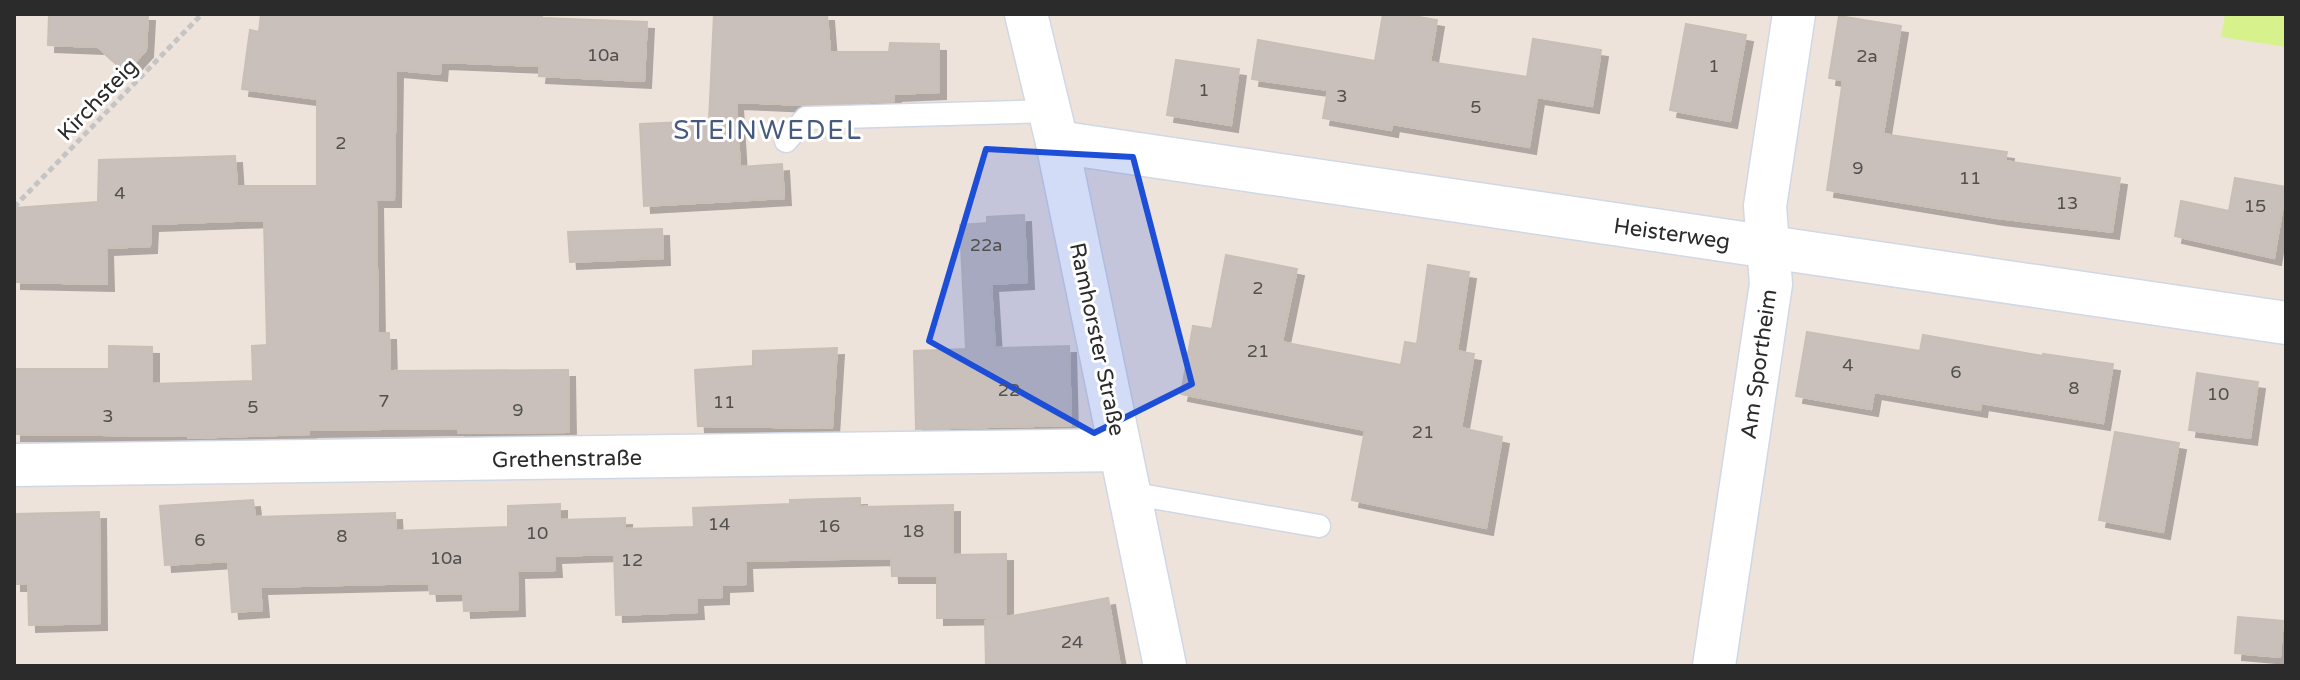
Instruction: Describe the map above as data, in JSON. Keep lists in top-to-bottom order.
{
  "streets": {
    "street": [
      "Heisterweg",
      "Ramhorster Straße",
      "Am Sportheim",
      "Grethenstraße"
    ],
    "path": ["Kirchsteig"]
  },
  "crossings": [
    ["Heisterweg", "Ramhorster Straße"],
    ["Heisterweg", "Am Sportheim"],
    ["Ramhorster Straße", "Grethenstraße"]
  ],
  "districts": ["STEINWEDEL"],
  "house_numbers": [
    "10a",
    "2a",
    "1",
    "1",
    "3",
    "5",
    "2",
    "9",
    "11",
    "4",
    "13",
    "15",
    "22a",
    "2",
    "21",
    "4",
    "6",
    "8",
    "22",
    "10",
    "7",
    "11",
    "5",
    "9",
    "3",
    "21",
    "14",
    "16",
    "18",
    "10",
    "8",
    "6",
    "10a",
    "12",
    "24"
  ]
}
